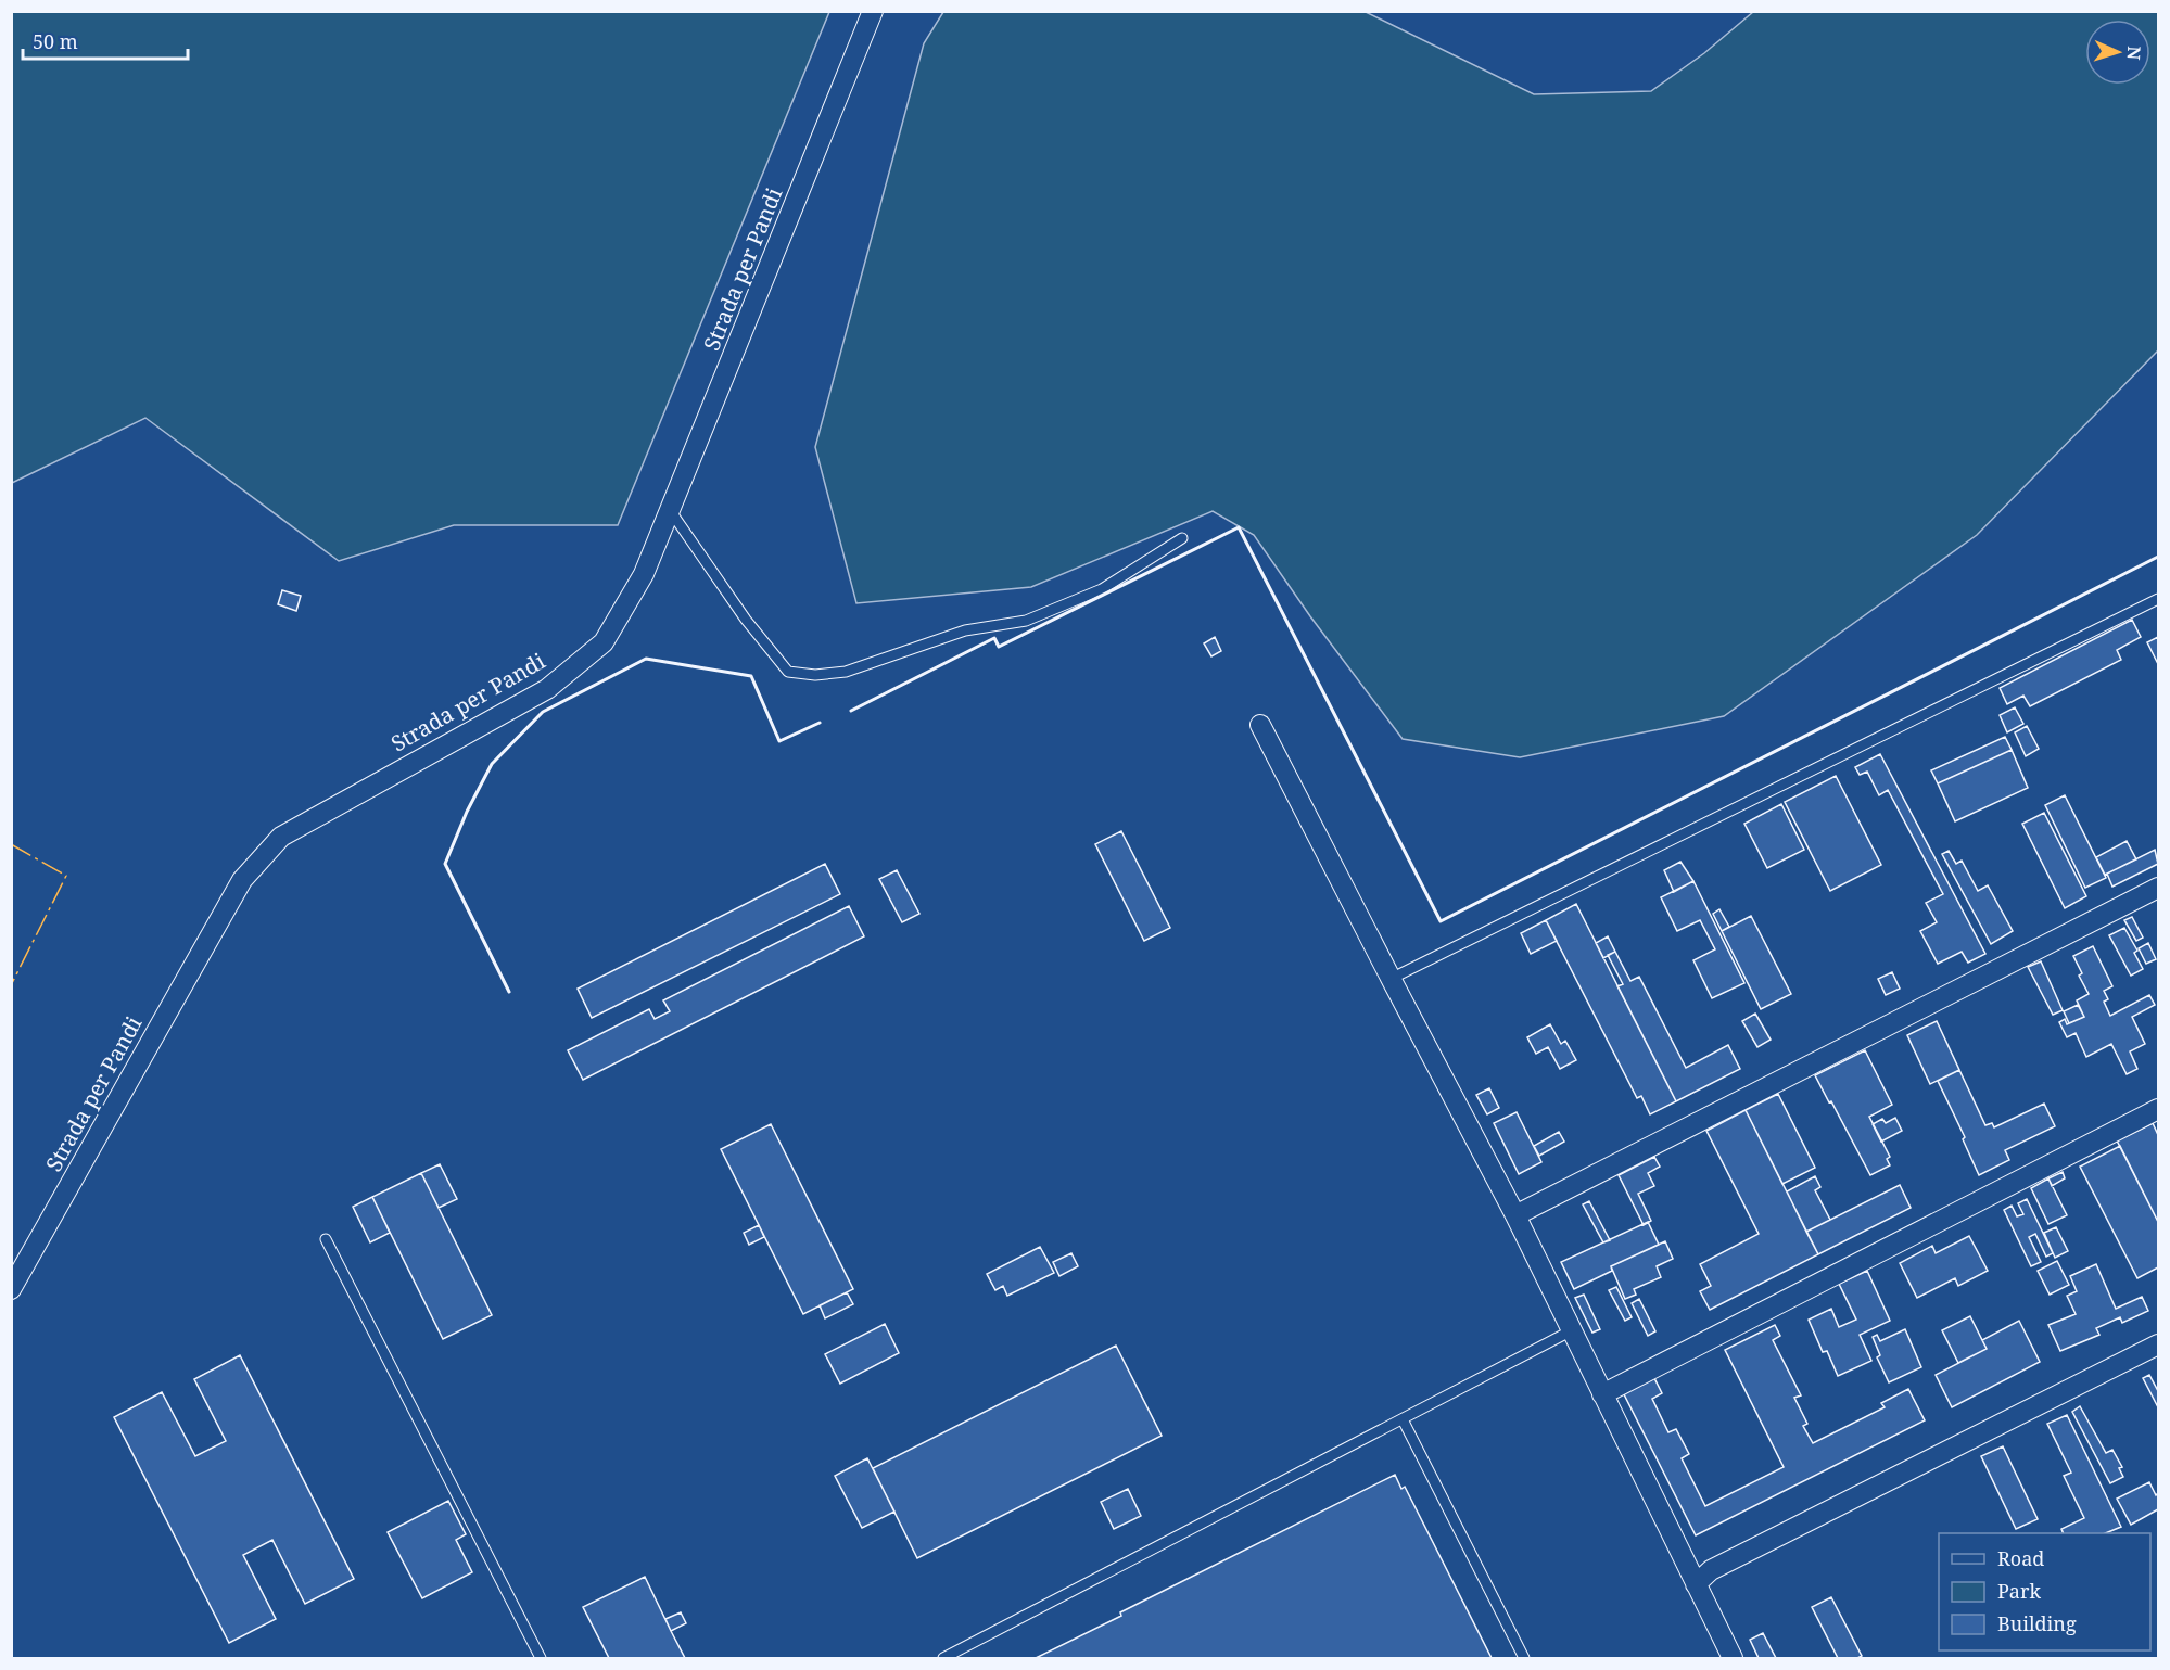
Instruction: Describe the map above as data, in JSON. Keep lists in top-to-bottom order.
{
  "streets": {
    "street": ["Strada per Pandi"]
  },
  "legend": ["Road", "Park", "Building"],
  "scale_bar": "50 m",
  "north": "right"
}
